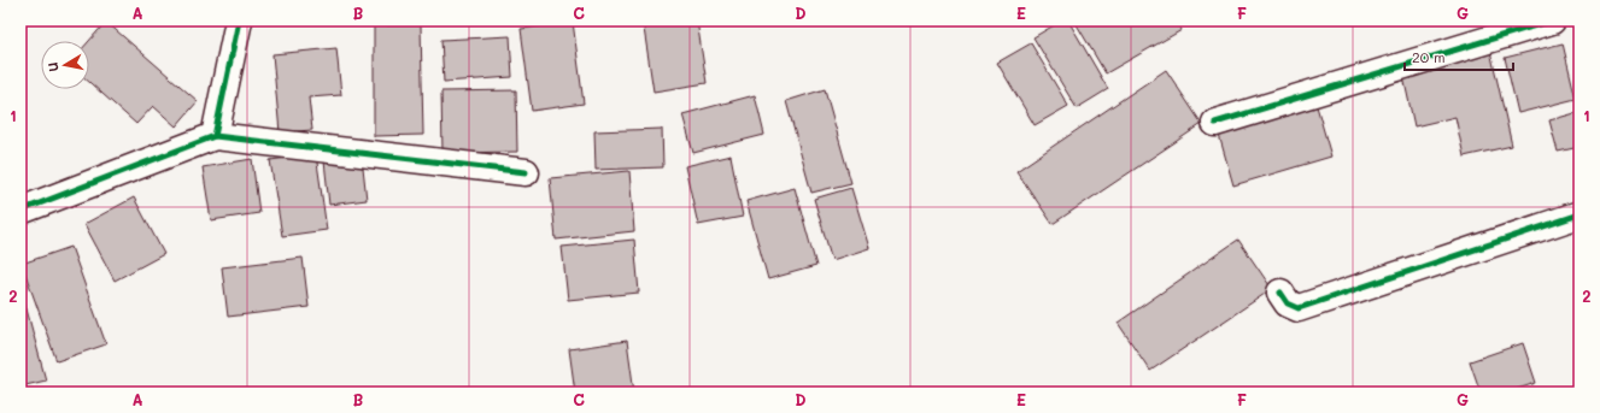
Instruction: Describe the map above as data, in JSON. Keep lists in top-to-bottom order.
{
  "scale_bar": "20 m",
  "north": "left",
  "grid": {
    "columns": [
      "A",
      "B",
      "C",
      "D",
      "E",
      "F",
      "G"
    ],
    "rows": ["1", "2"]
  }
}
